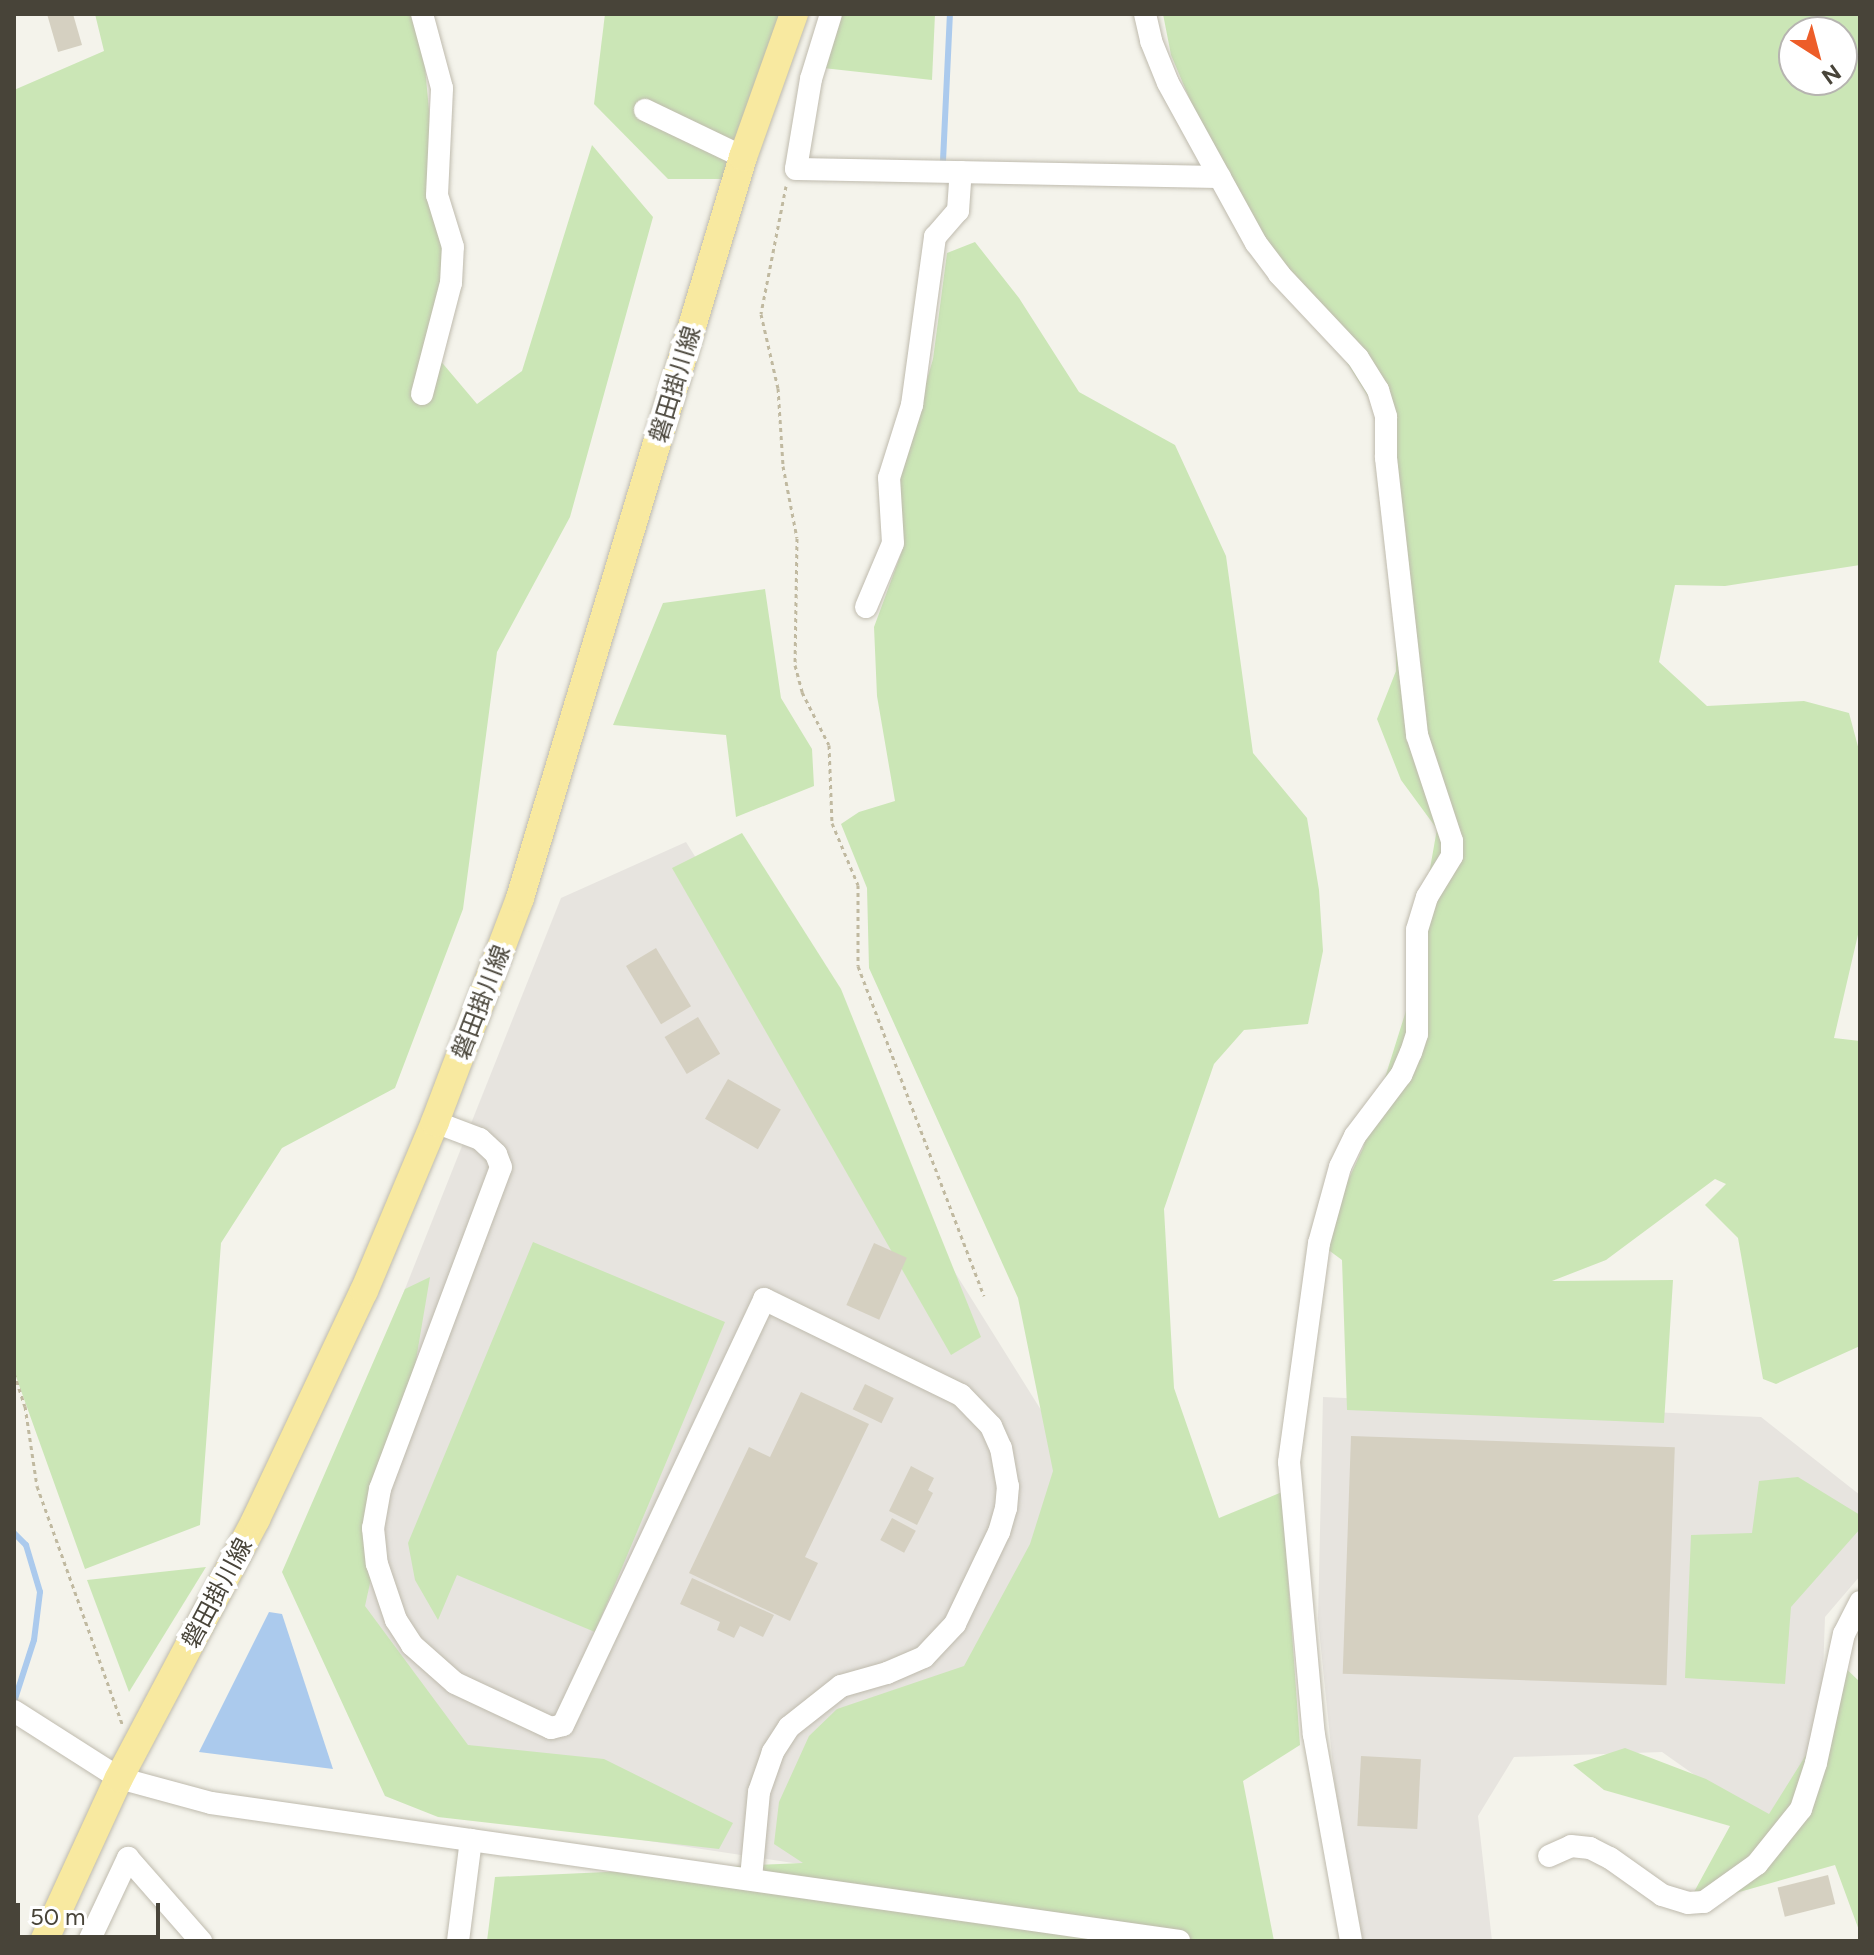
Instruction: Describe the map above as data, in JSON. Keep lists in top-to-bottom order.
{
  "streets": {
    "main road": ["磐田掛川線"]
  },
  "scale_bar": "50 m",
  "north": "bottom right"
}
